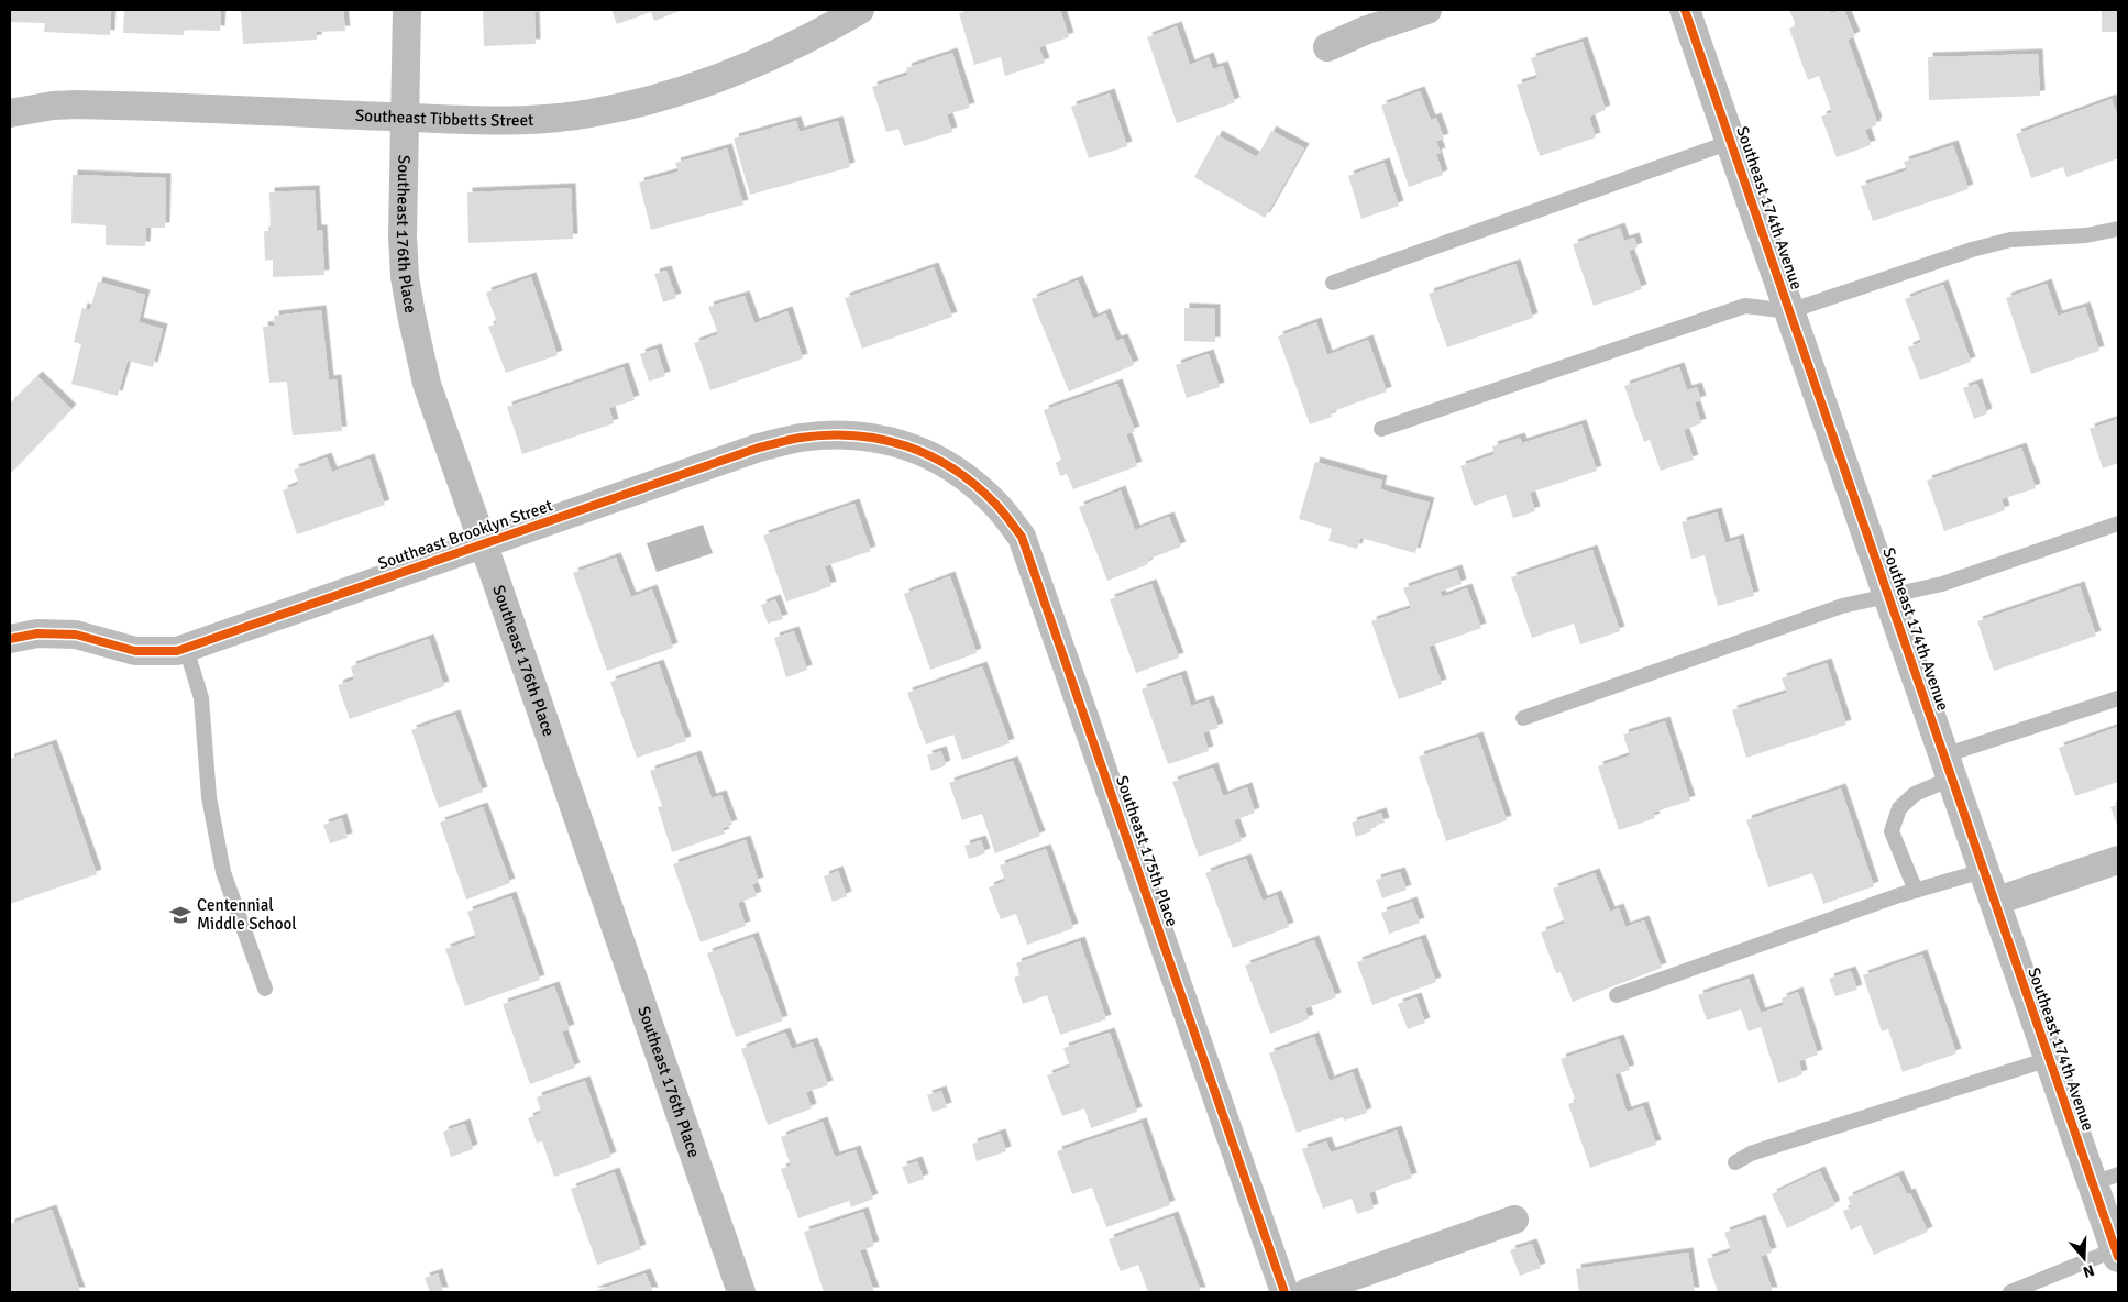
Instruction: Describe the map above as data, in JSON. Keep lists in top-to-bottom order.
{
  "streets": {
    "street": [
      "Southeast Tibbetts Street",
      "Southeast 174th Avenue",
      "Southeast 176th Place",
      "Southeast Brooklyn Street",
      "Southeast 175th Place"
    ]
  },
  "crossings": [
    ["Southeast Tibbetts Street", "Southeast 176th Place"],
    ["Southeast 176th Place", "Southeast Brooklyn Street"],
    ["Southeast Brooklyn Street", "Southeast 175th Place"]
  ],
  "places": {
    "school or university": ["Centennial Middle School"]
  },
  "north": "bottom"
}
